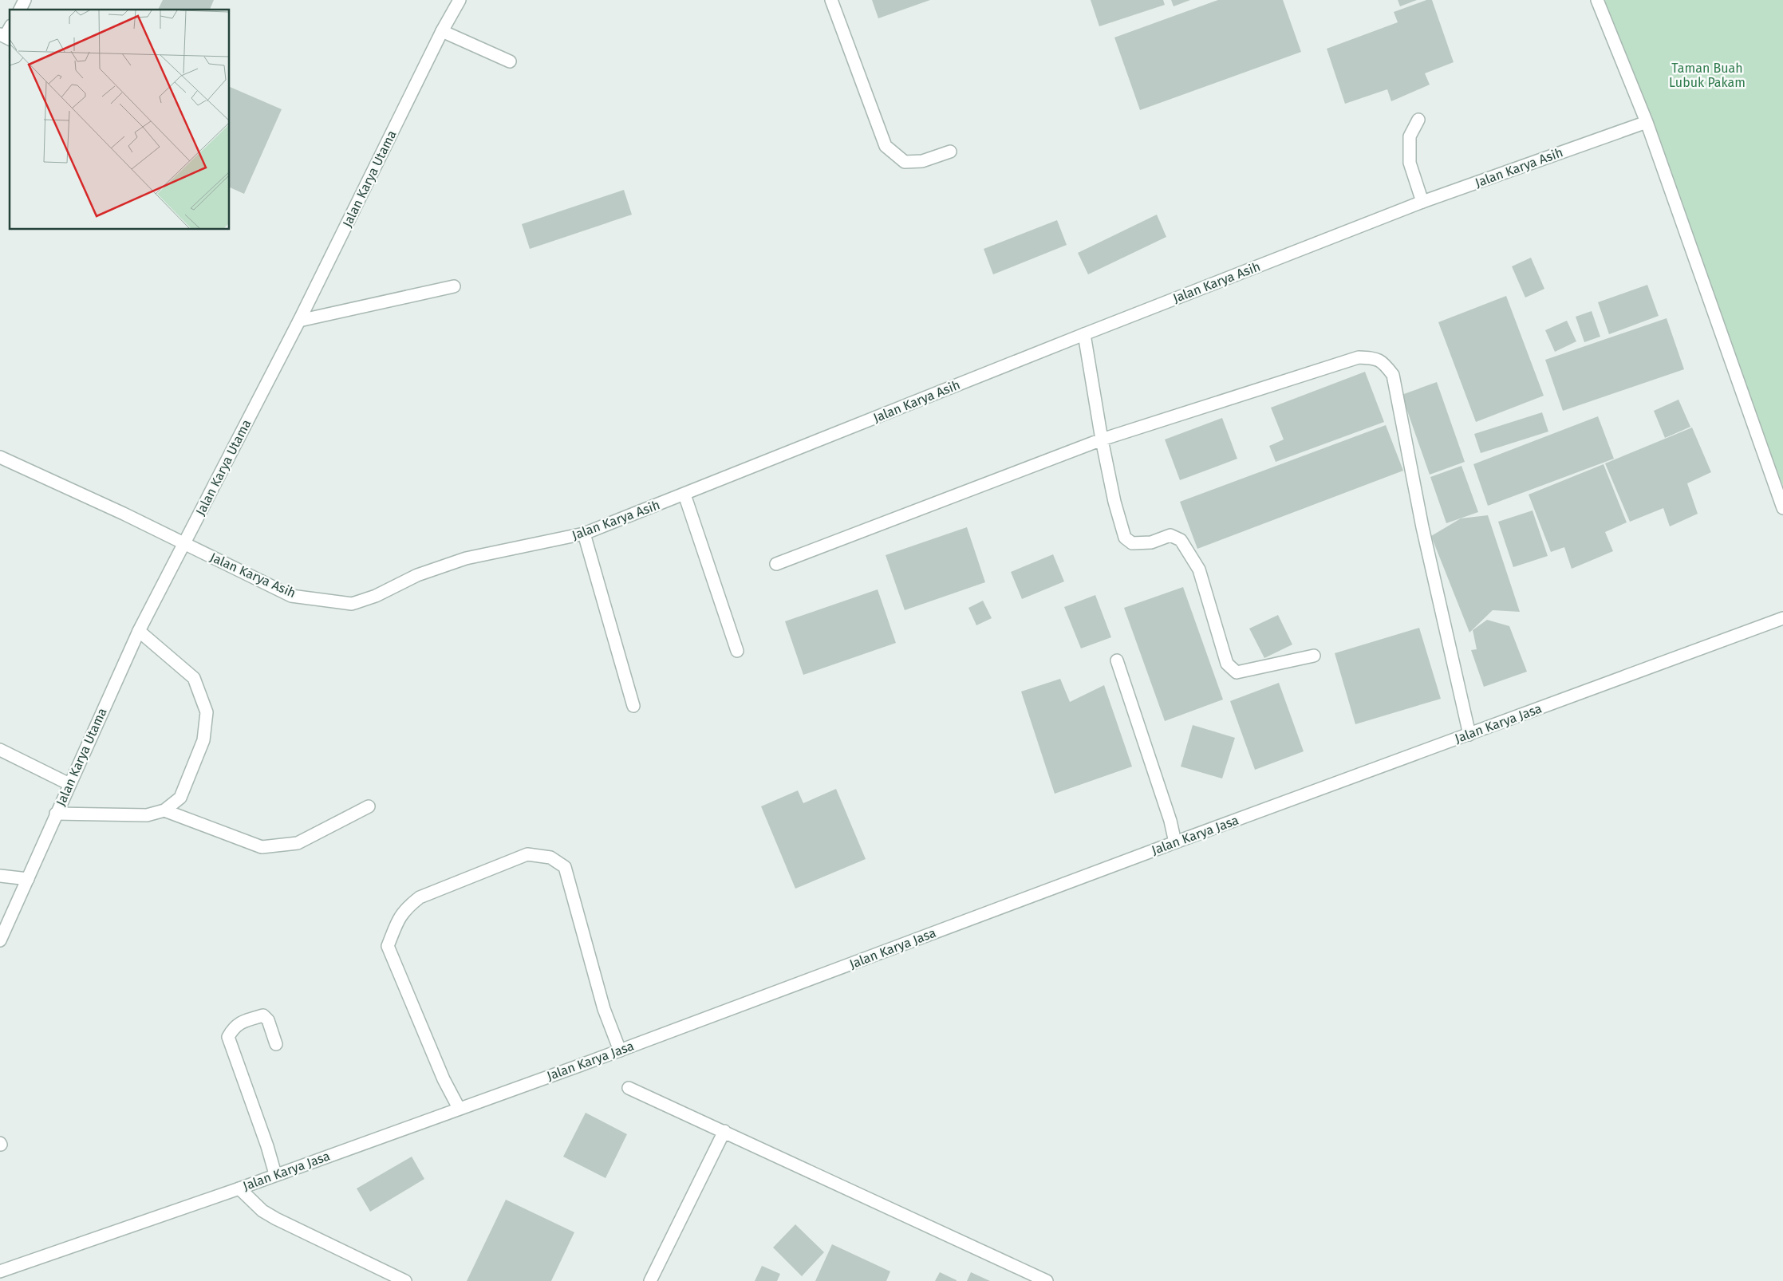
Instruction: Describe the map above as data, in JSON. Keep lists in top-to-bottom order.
{
  "streets": {
    "street": ["Jalan Karya Asih", "Jalan Karya Utama", "Jalan Karya Jasa"]
  },
  "crossings": [
    ["Jalan Karya Asih", "Jalan Karya Utama"]
  ],
  "parks": ["Taman Buah Lubuk Pakam"]
}
